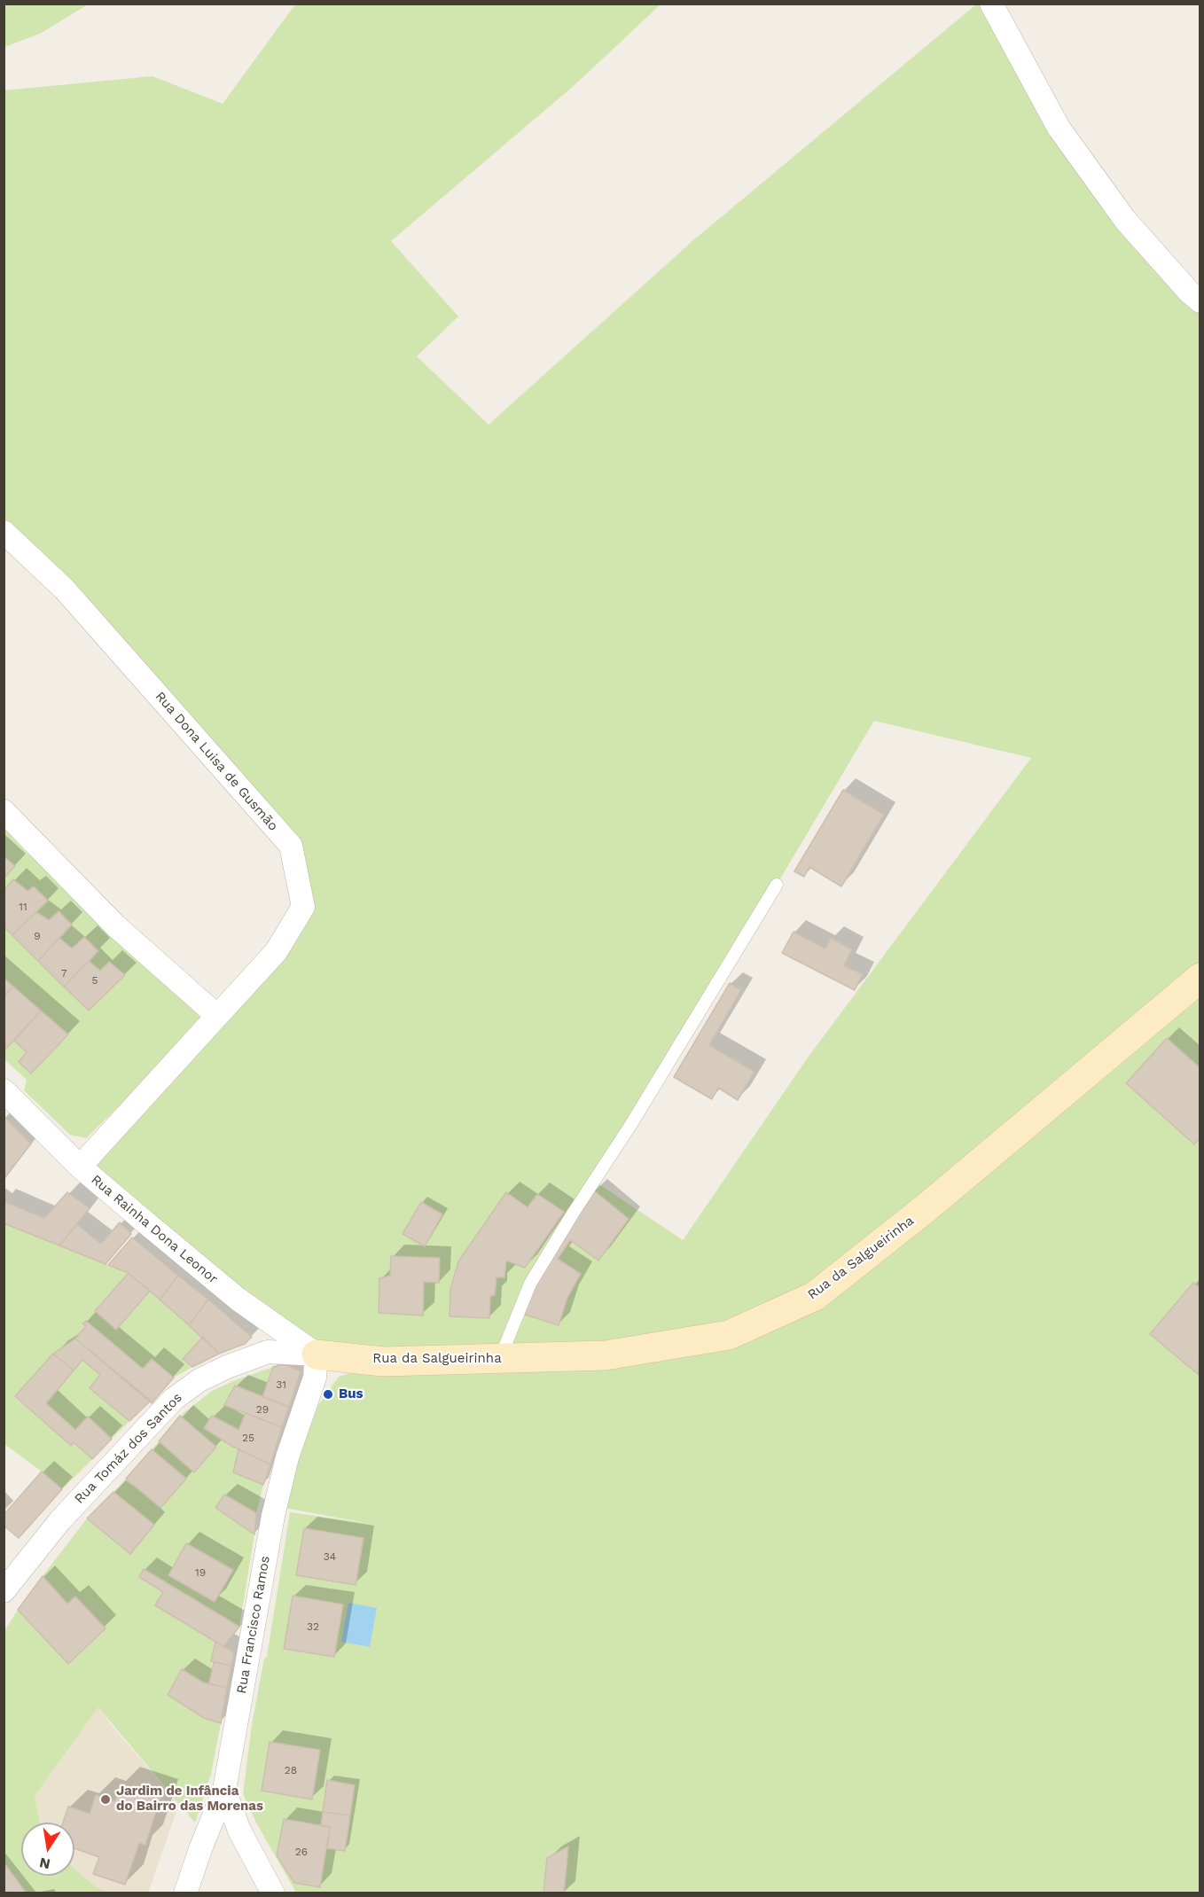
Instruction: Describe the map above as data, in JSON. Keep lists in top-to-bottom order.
{
  "streets": {
    "street": [
      "Rua Dona Luisa de Gusmão",
      "Rua Rainha Dona Leonor",
      "Rua da Salgueirinha",
      "Rua Tomáz dos Santos",
      "Rua Francisco Ramos"
    ]
  },
  "crossings": [
    ["Rua Dona Luisa de Gusmão", "Rua Rainha Dona Leonor"],
    ["Rua Rainha Dona Leonor", "Rua da Salgueirinha"],
    ["Rua Rainha Dona Leonor", "Rua Tomáz dos Santos"],
    ["Rua Rainha Dona Leonor", "Rua Francisco Ramos"],
    ["Rua da Salgueirinha", "Rua Tomáz dos Santos"],
    ["Rua da Salgueirinha", "Rua Francisco Ramos"],
    ["Rua Tomáz dos Santos", "Rua Francisco Ramos"]
  ],
  "places": ["Bus", "Jardim de Infância do Bairro das Morenas"],
  "house_numbers": [
    "11",
    "9",
    "7",
    "5",
    "31",
    "29",
    "25",
    "34",
    "19",
    "32",
    "28",
    "26"
  ],
  "north": "bottom"
}
